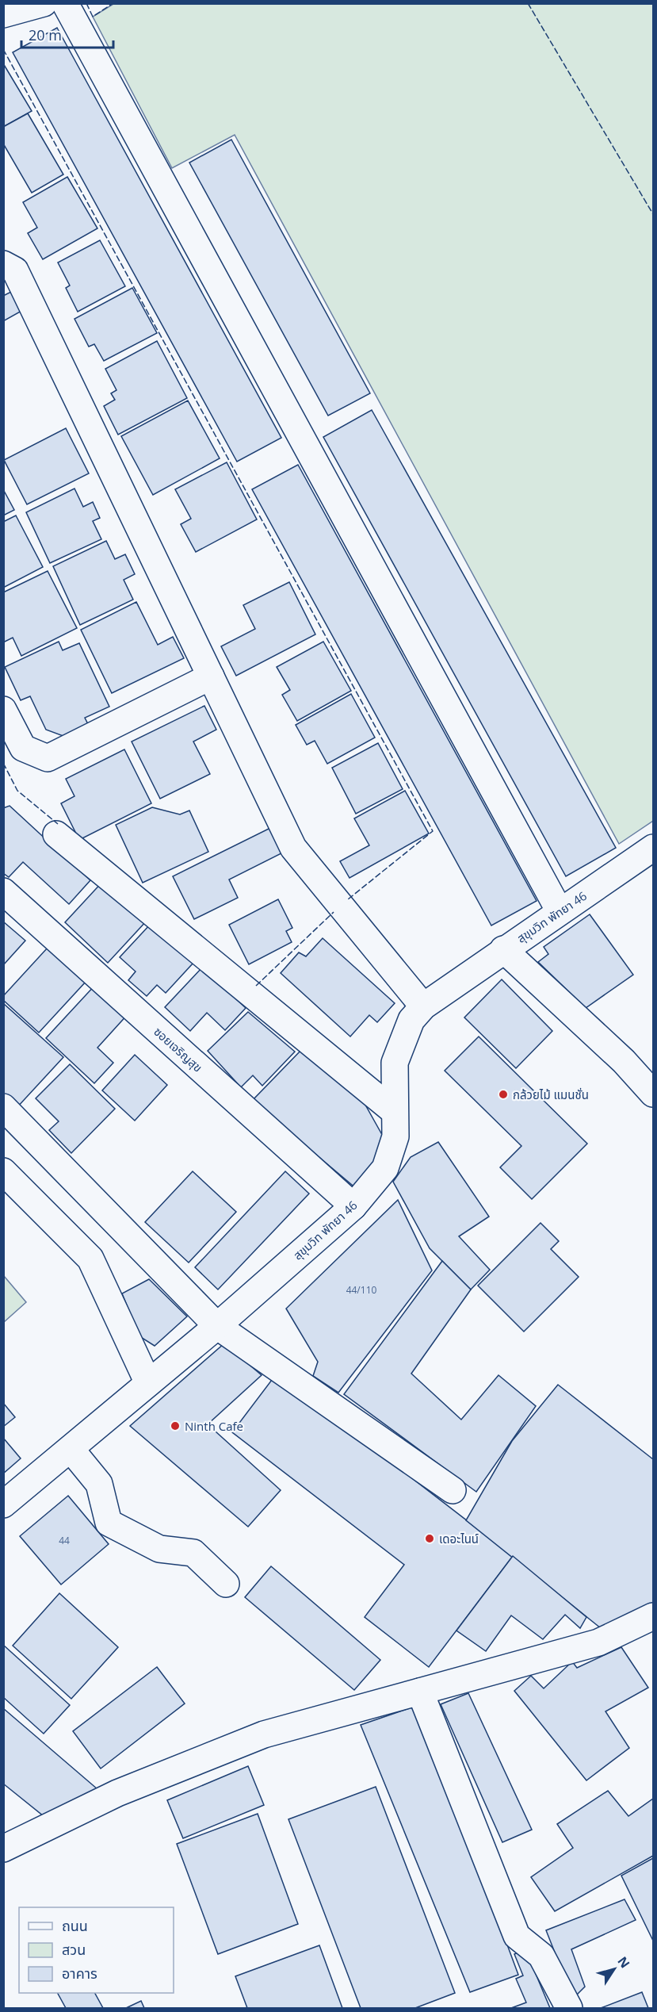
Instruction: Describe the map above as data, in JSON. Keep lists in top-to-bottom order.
{
  "streets": {
    "street": ["สุขุมวิท พัทยา 46", "ซอยเจริญสุข"]
  },
  "crossings": [
    ["สุขุมวิท พัทยา 46", "ซอยเจริญสุข"]
  ],
  "places": ["กล้วยไม้ แมนชั่น", "Ninth Cafe", "เดอะไนน์"],
  "house_numbers": ["44/110", "44"],
  "legend": ["ถนน", "สวน", "อาคาร"],
  "scale_bar": "20 m",
  "north": "top right"
}
